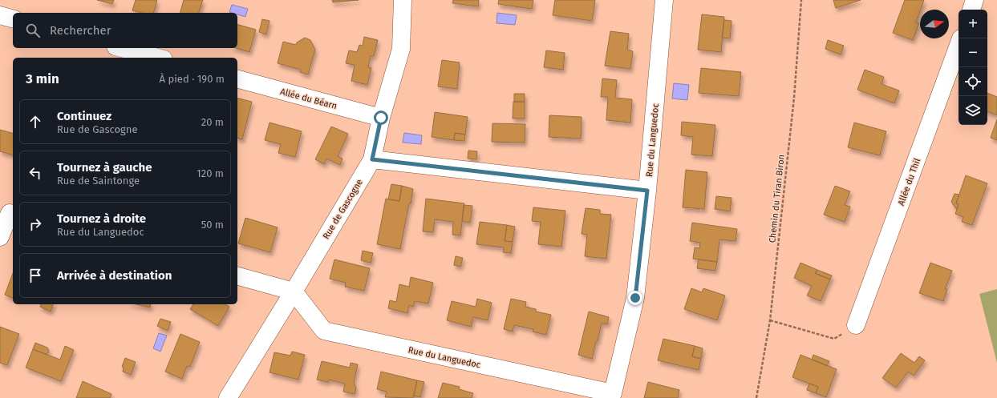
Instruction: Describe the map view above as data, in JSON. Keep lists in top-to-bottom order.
{
  "streets": {
    "street": [
      "Allée du Béarn",
      "Rue du Languedoc",
      "Allée du Thil",
      "Rue de Gascogne"
    ],
    "path": ["Chemin du Tiran Biron"]
  },
  "crossings": [
    ["Allée du Béarn", "Rue de Gascogne"],
    ["Rue du Languedoc", "Rue de Gascogne"]
  ],
  "north": "right",
  "page": {
    "map_buttons": ["+", "−"],
    "search": "Rechercher",
    "heading": ["3 min", "À pied · 190 m"],
    "list": [
      ["Continuez", "Rue de Gascogne", "20 m"],
      ["Tournez à gauche", "Rue de Saintonge", "120 m"],
      ["Tournez à droite", "Rue du Languedoc", "50 m"],
      "Arrivée à destination"
    ]
  }
}
